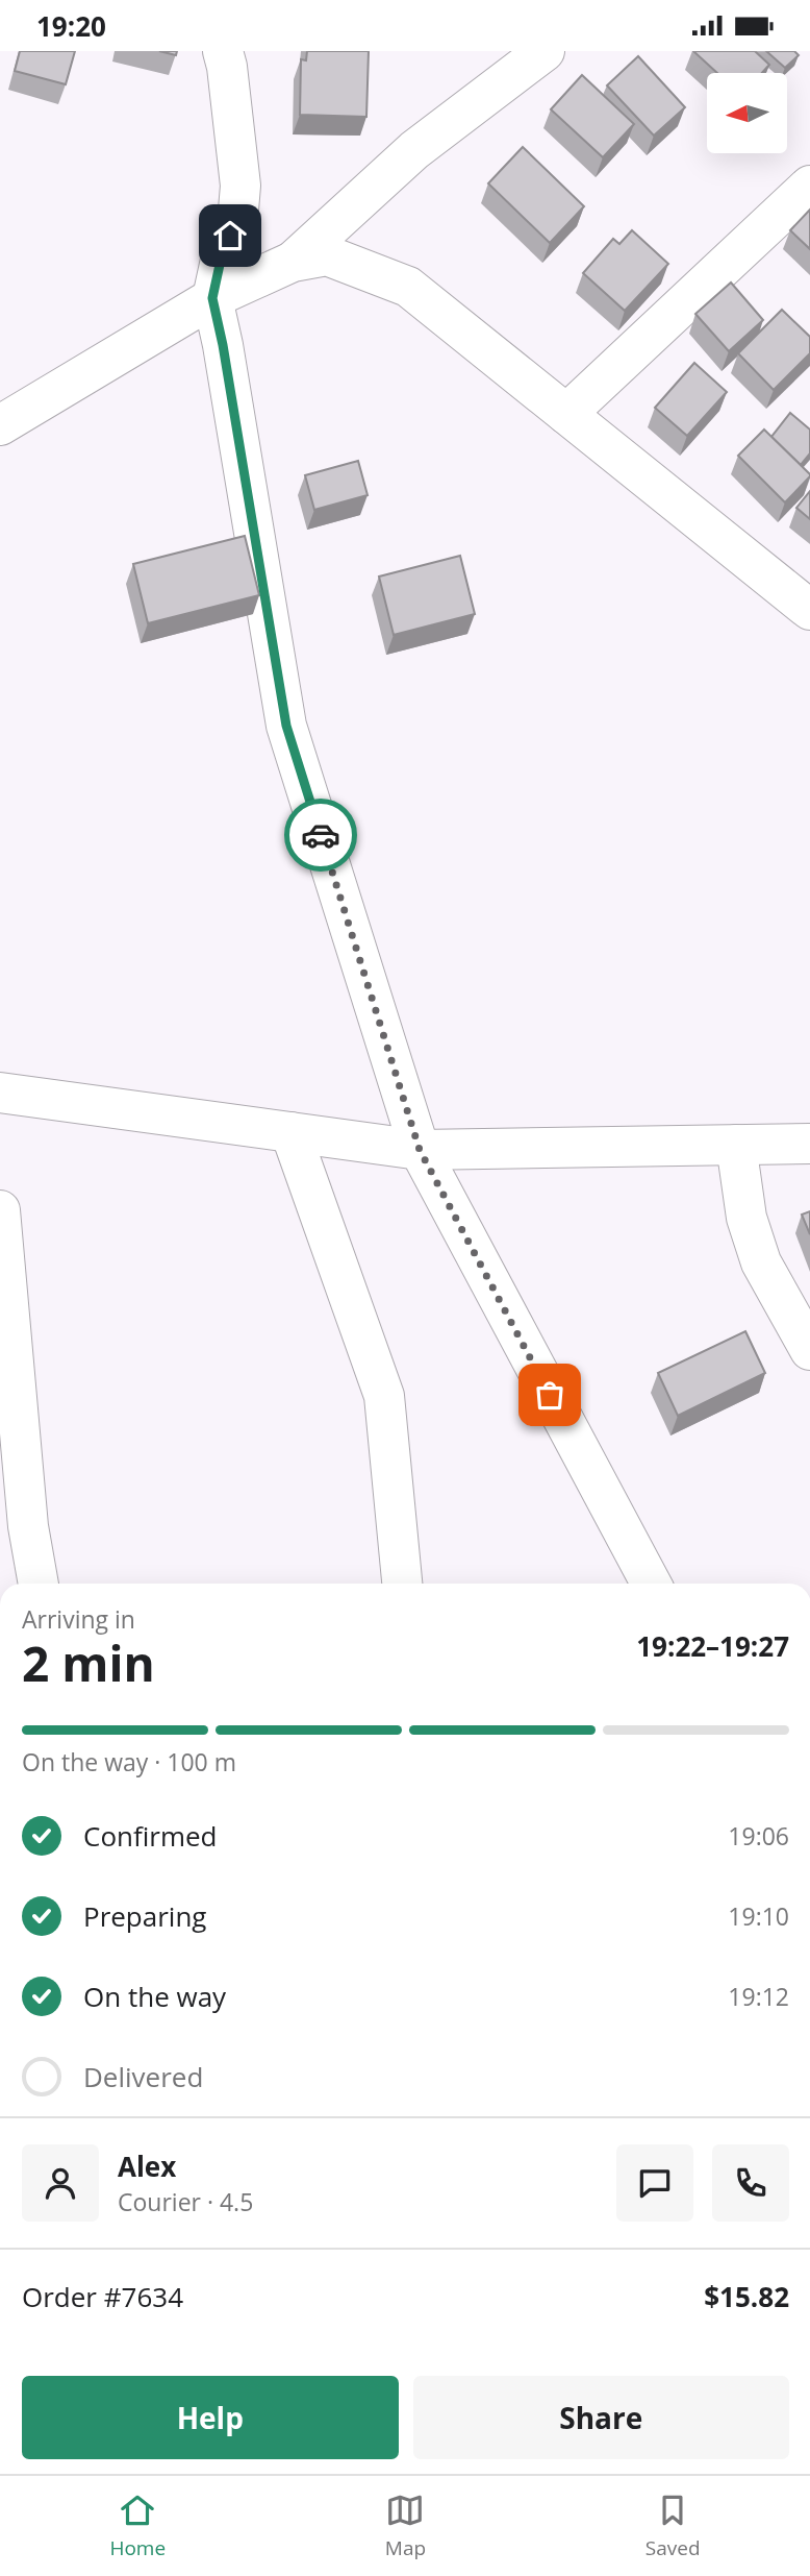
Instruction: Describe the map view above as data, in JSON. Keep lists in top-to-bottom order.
{
  "north": "left",
  "page": {
    "status": "19:20",
    "heading": ["2 min", "Arriving in", "19:22–19:27"],
    "panel": [
      "Alex",
      "Courier · 4.5",
      "Order #7634",
      "$15.82"
    ],
    "bar": "On the way · 100 m",
    "list": [
      ["Confirmed", "19:06"],
      ["Preparing", "19:10"],
      ["On the way", "19:12"],
      "Delivered"
    ],
    "buttons": ["Help", "Share"],
    "tabs": ["Home", "Map", "Saved"]
  }
}
